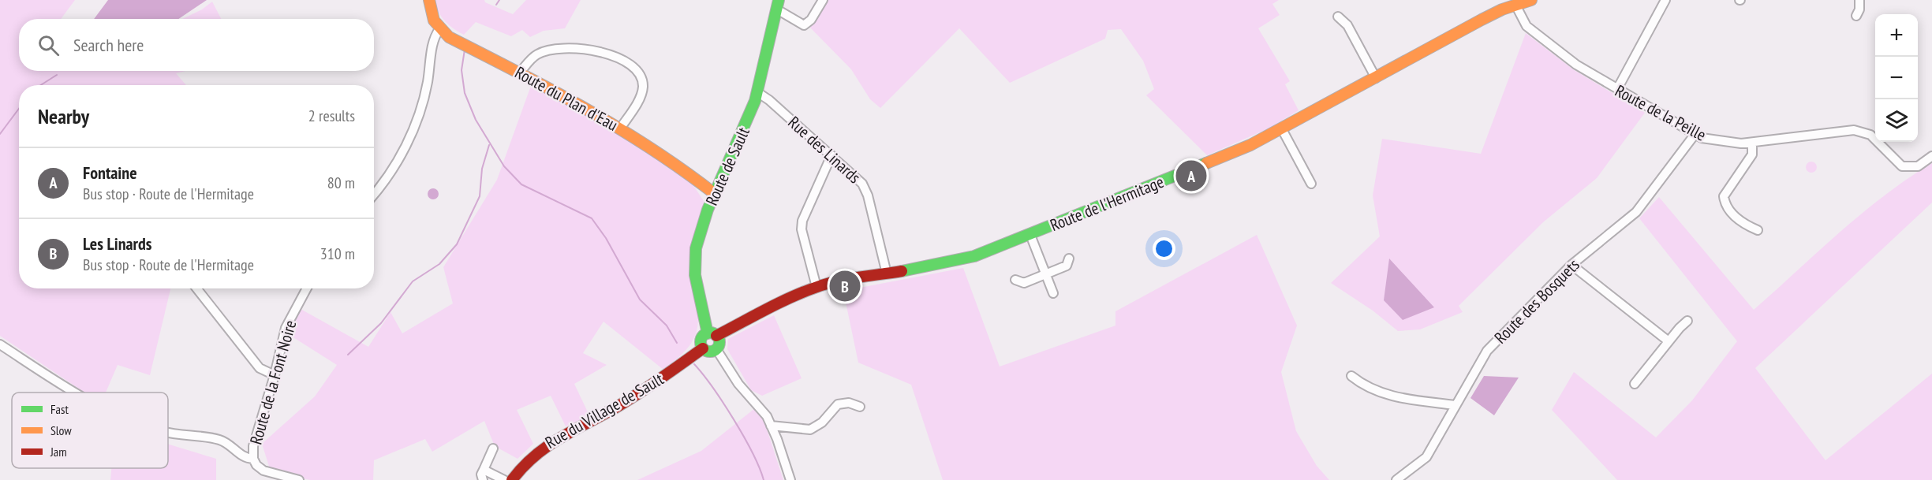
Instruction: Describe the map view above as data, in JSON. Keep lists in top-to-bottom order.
{
  "streets": {
    "street": [
      "Route du Plan d'Eau",
      "Route de la Peille",
      "Rue des Linards",
      "Route de Sault",
      "Route de l'Hermitage",
      "Route des Bosquets",
      "Route de la Font Noire",
      "Rue du Village de Sault"
    ]
  },
  "crossings": [
    ["Route du Plan d'Eau", "Route de Sault"],
    ["Route de la Peille", "Route de l'Hermitage"],
    ["Route de la Peille", "Route des Bosquets"],
    ["Rue des Linards", "Route de Sault"],
    ["Rue des Linards", "Route de l'Hermitage"],
    ["Route de Sault", "Route de l'Hermitage"],
    ["Route de Sault", "Rue du Village de Sault"],
    ["Route de l'Hermitage", "Rue du Village de Sault"]
  ],
  "legend": ["Fast", "Slow", "Jam"],
  "page": {
    "map_buttons": ["+", "−"],
    "search": "Search here",
    "heading": ["Nearby", "2 results"],
    "list": [
      {
        "mark": "A",
        "name": "Fontaine",
        "note": "Bus stop · Route de l'Hermitage",
        "value": "80 m"
      },
      {
        "mark": "B",
        "name": "Les Linards",
        "note": "Bus stop · Route de l'Hermitage",
        "value": "310 m"
      }
    ],
    "pins": ["A", "B"]
  }
}
